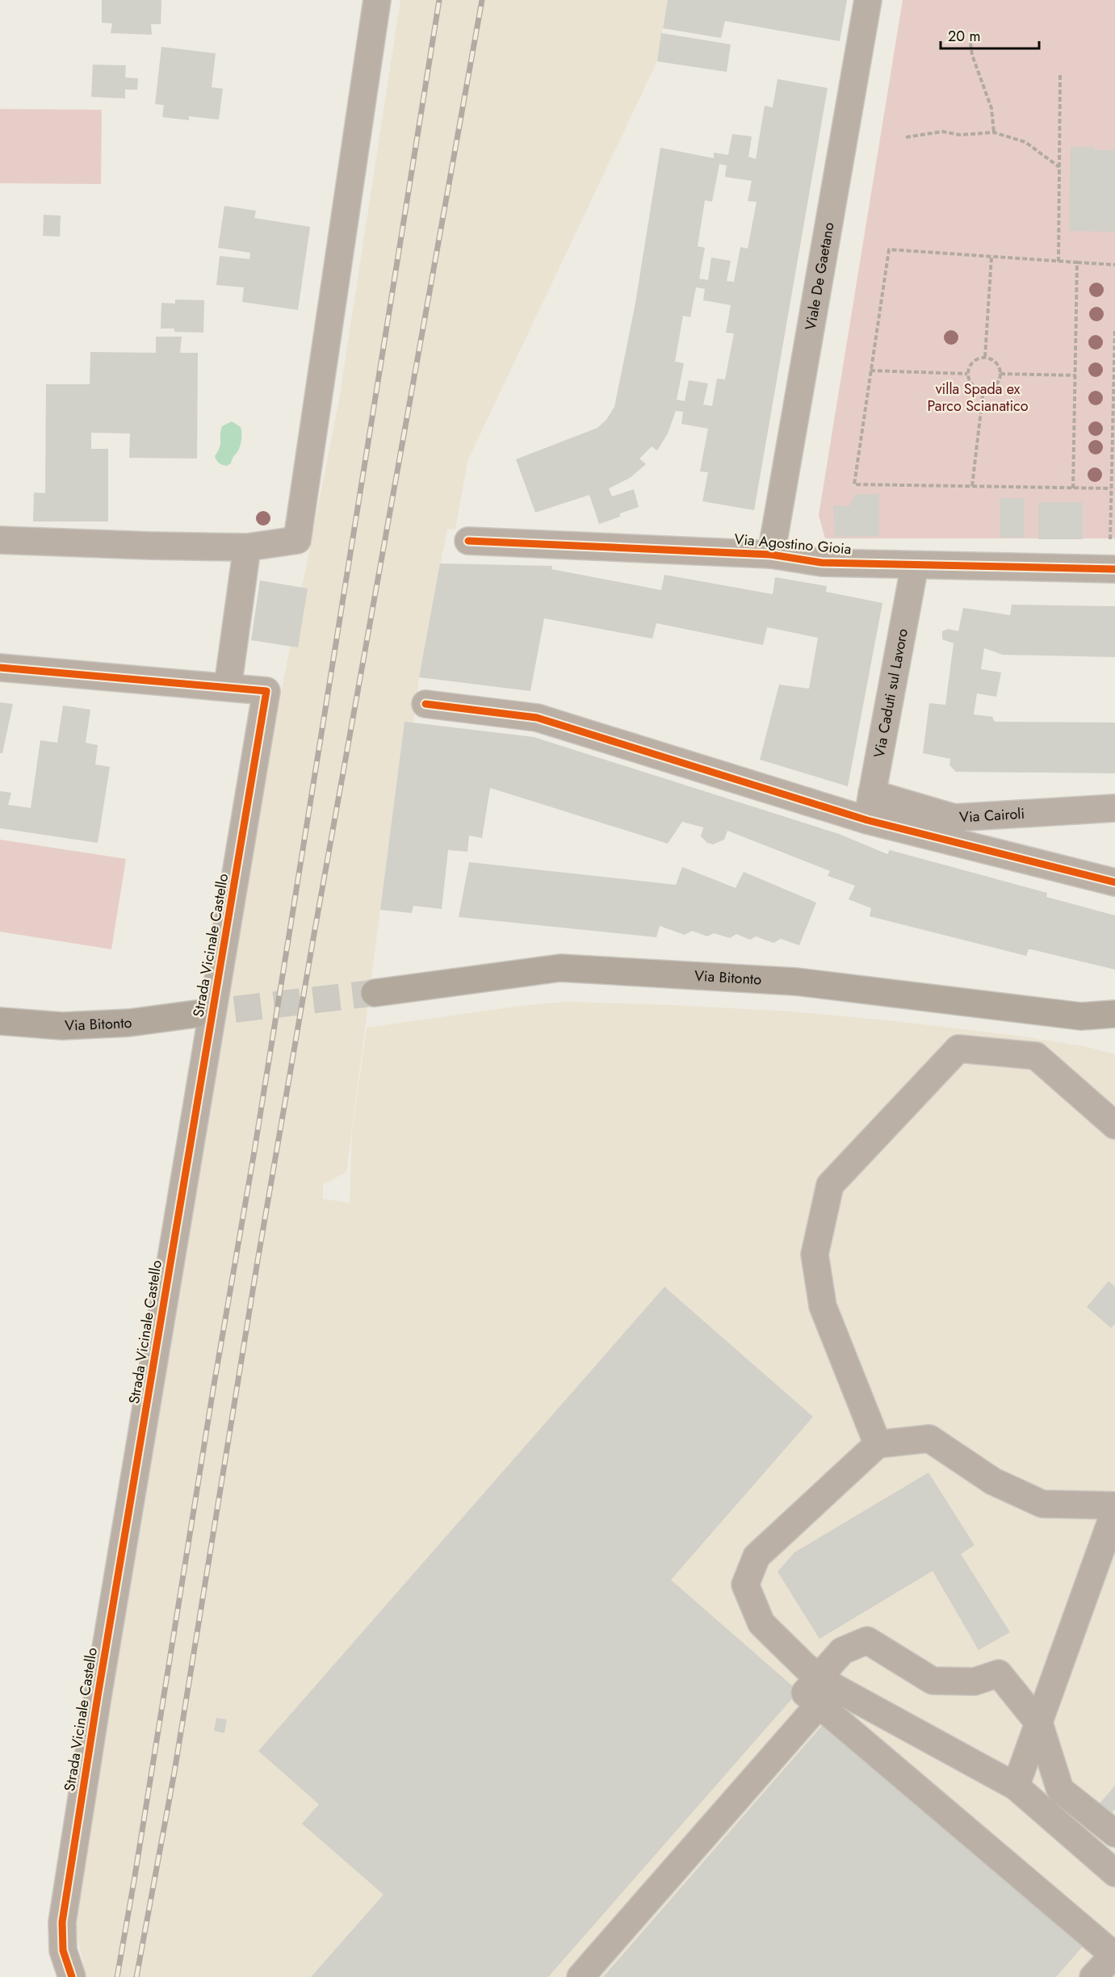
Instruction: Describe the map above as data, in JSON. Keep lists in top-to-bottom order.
{
  "streets": {
    "main road": ["Via Bitonto"],
    "street": [
      "Viale De Gaetano",
      "Via Agostino Gioia",
      "Via Caduti sul Lavoro",
      "Via Cairoli",
      "Strada Vicinale Castello"
    ]
  },
  "crossings": [
    ["Viale De Gaetano", "Via Agostino Gioia"],
    ["Via Agostino Gioia", "Via Caduti sul Lavoro"],
    ["Via Caduti sul Lavoro", "Via Cairoli"]
  ],
  "parks": ["villa Spada ex Parco Scianatico"],
  "scale_bar": "20 m"
}
